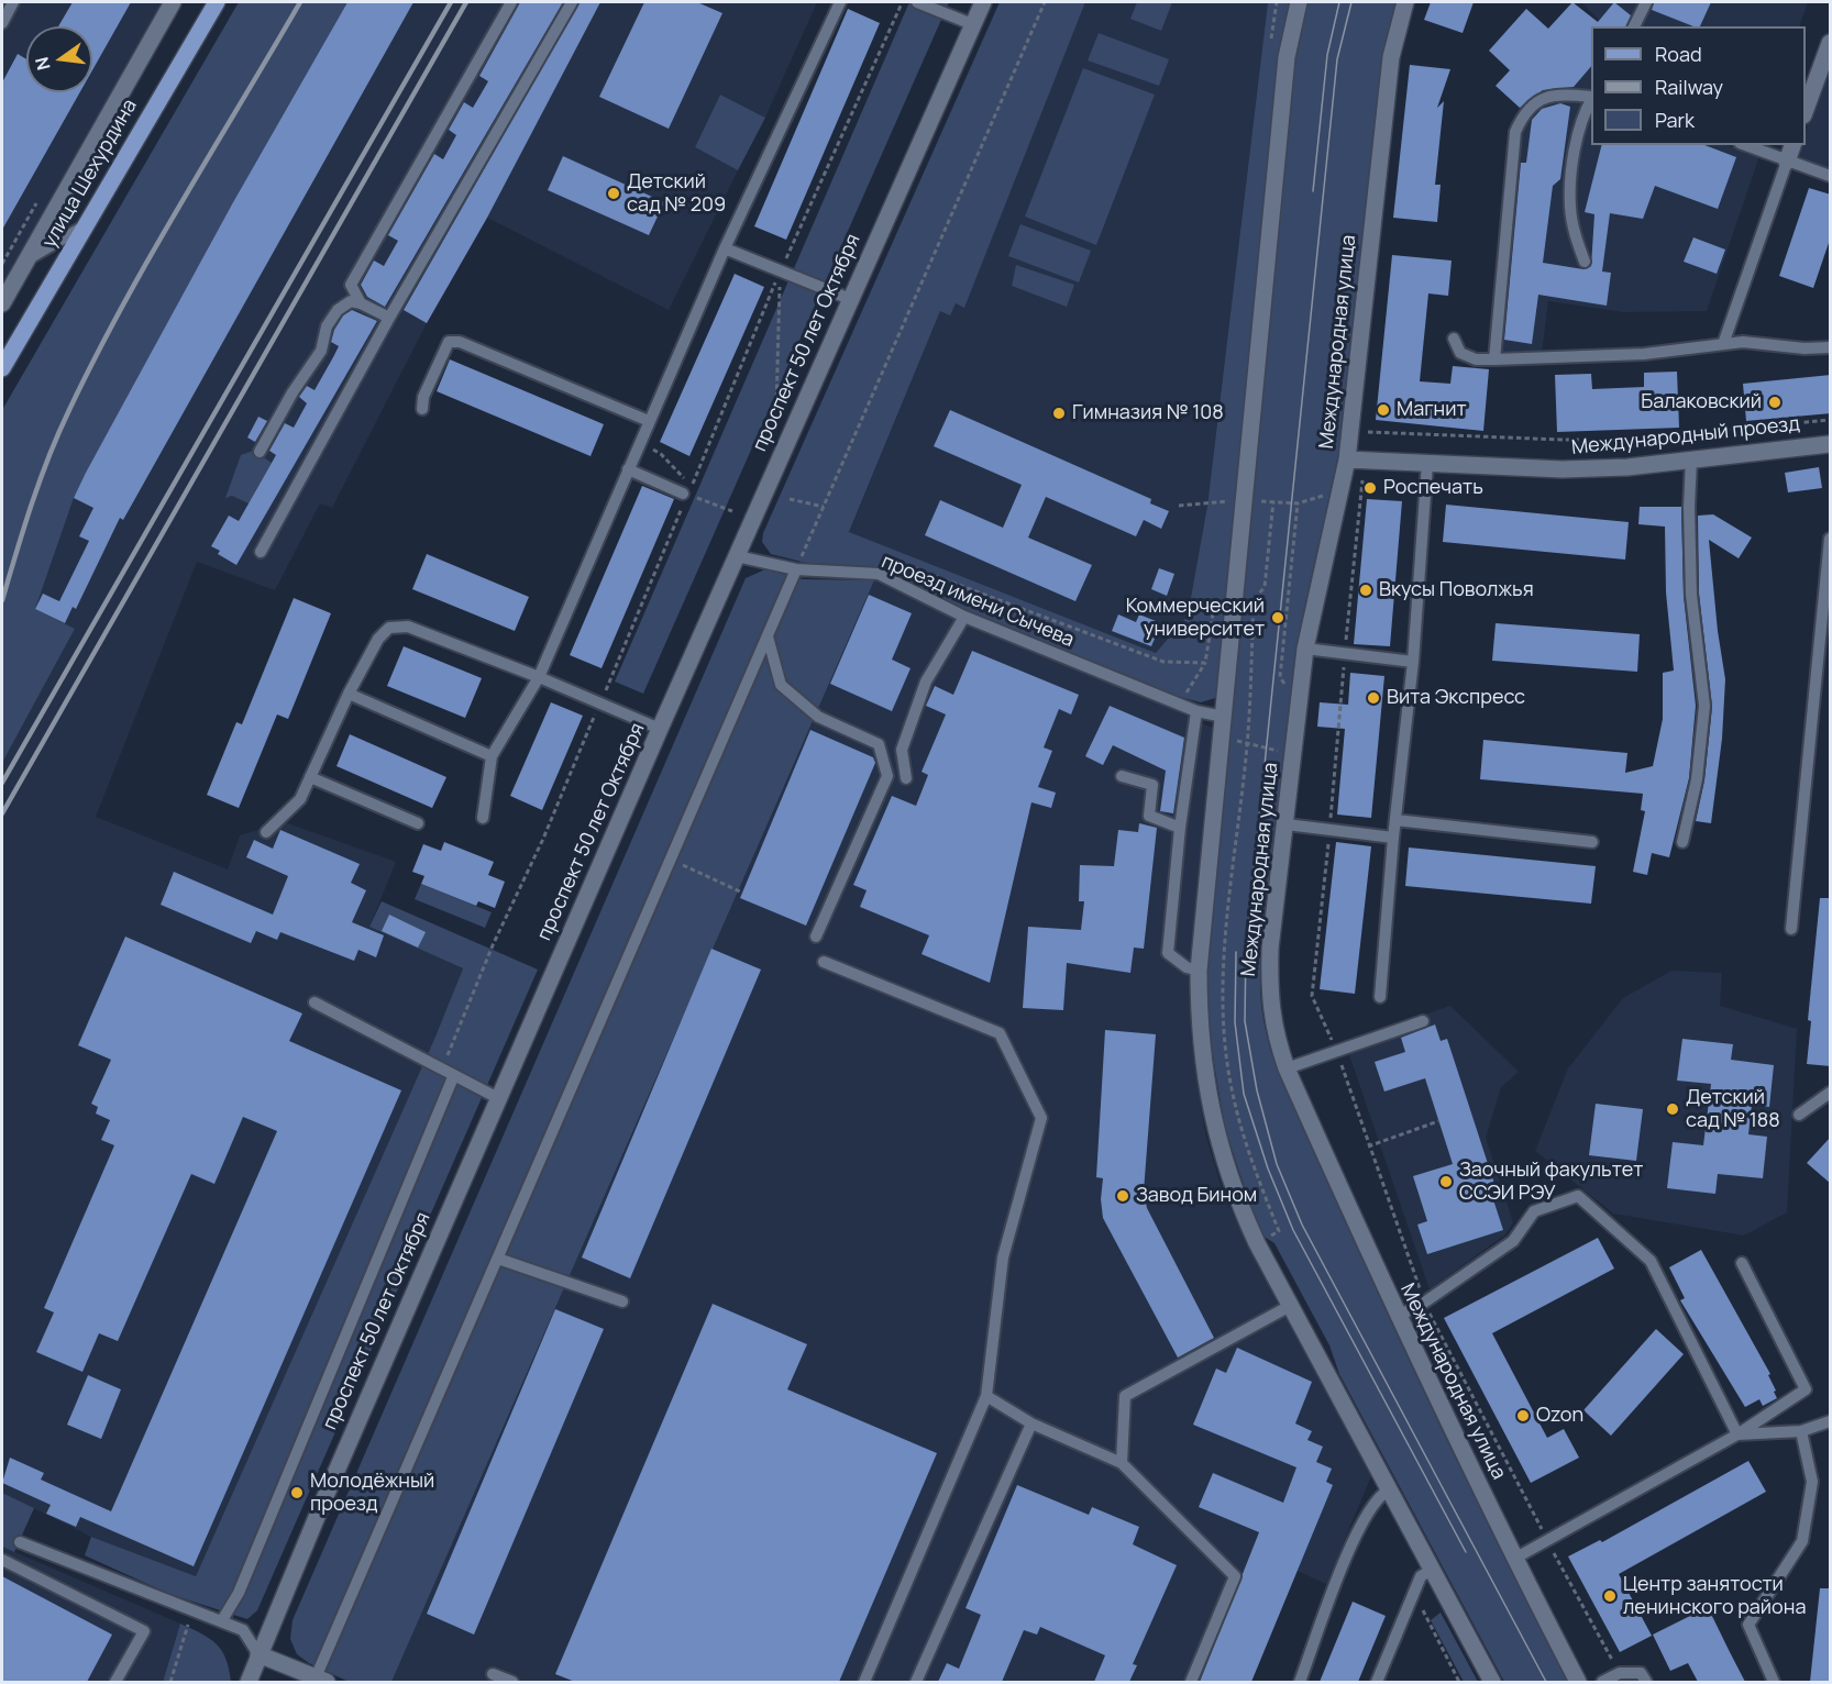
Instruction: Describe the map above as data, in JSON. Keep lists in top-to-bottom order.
{
  "streets": {
    "main road": ["улица Шехурдина"],
    "street": ["Международная улица", "проспект 50 лет Октября", "Международный проезд"],
    "lane": ["проезд имени Сычева"]
  },
  "crossings": [
    ["Международная улица", "Международный проезд"],
    ["проспект 50 лет Октября", "проезд имени Сычева"]
  ],
  "places": [
    "Детский сад № 209",
    "Балаковский",
    "Магнит",
    "Гимназия № 108",
    "Роспечать",
    "Вкусы Поволжья",
    "Коммерческий университет",
    "Вита Экспресс",
    "Детский сад № 188",
    "Заочный факультет ССЭИ РЭУ",
    "Завод Бином",
    "Ozon",
    "Молодёжный проезд",
    "Центр занятости ленинского района"
  ],
  "legend": ["Road", "Railway", "Park"],
  "north": "left"
}
